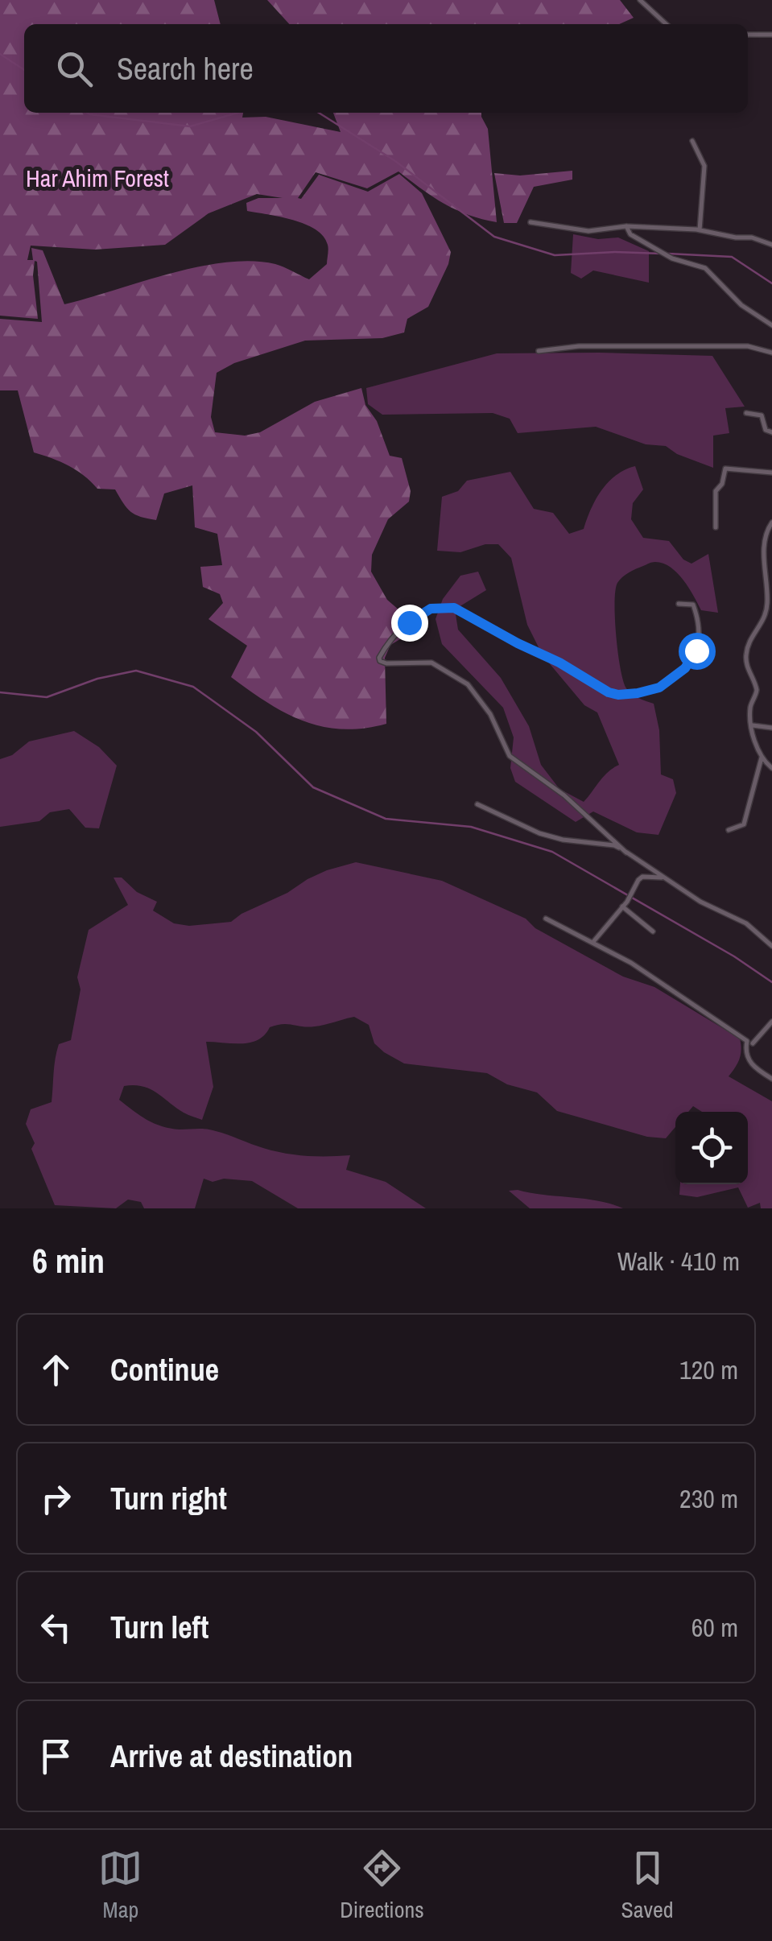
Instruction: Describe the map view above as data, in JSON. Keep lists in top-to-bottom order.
{
  "parks": ["Har Ahim Forest"],
  "page": {
    "search": "Search here",
    "heading": ["6 min", "Walk · 410 m"],
    "list": [
      ["Continue", "120 m"],
      ["Turn right", "230 m"],
      ["Turn left", "60 m"],
      "Arrive at destination"
    ],
    "nav": ["Map", "Directions", "Saved"]
  }
}
